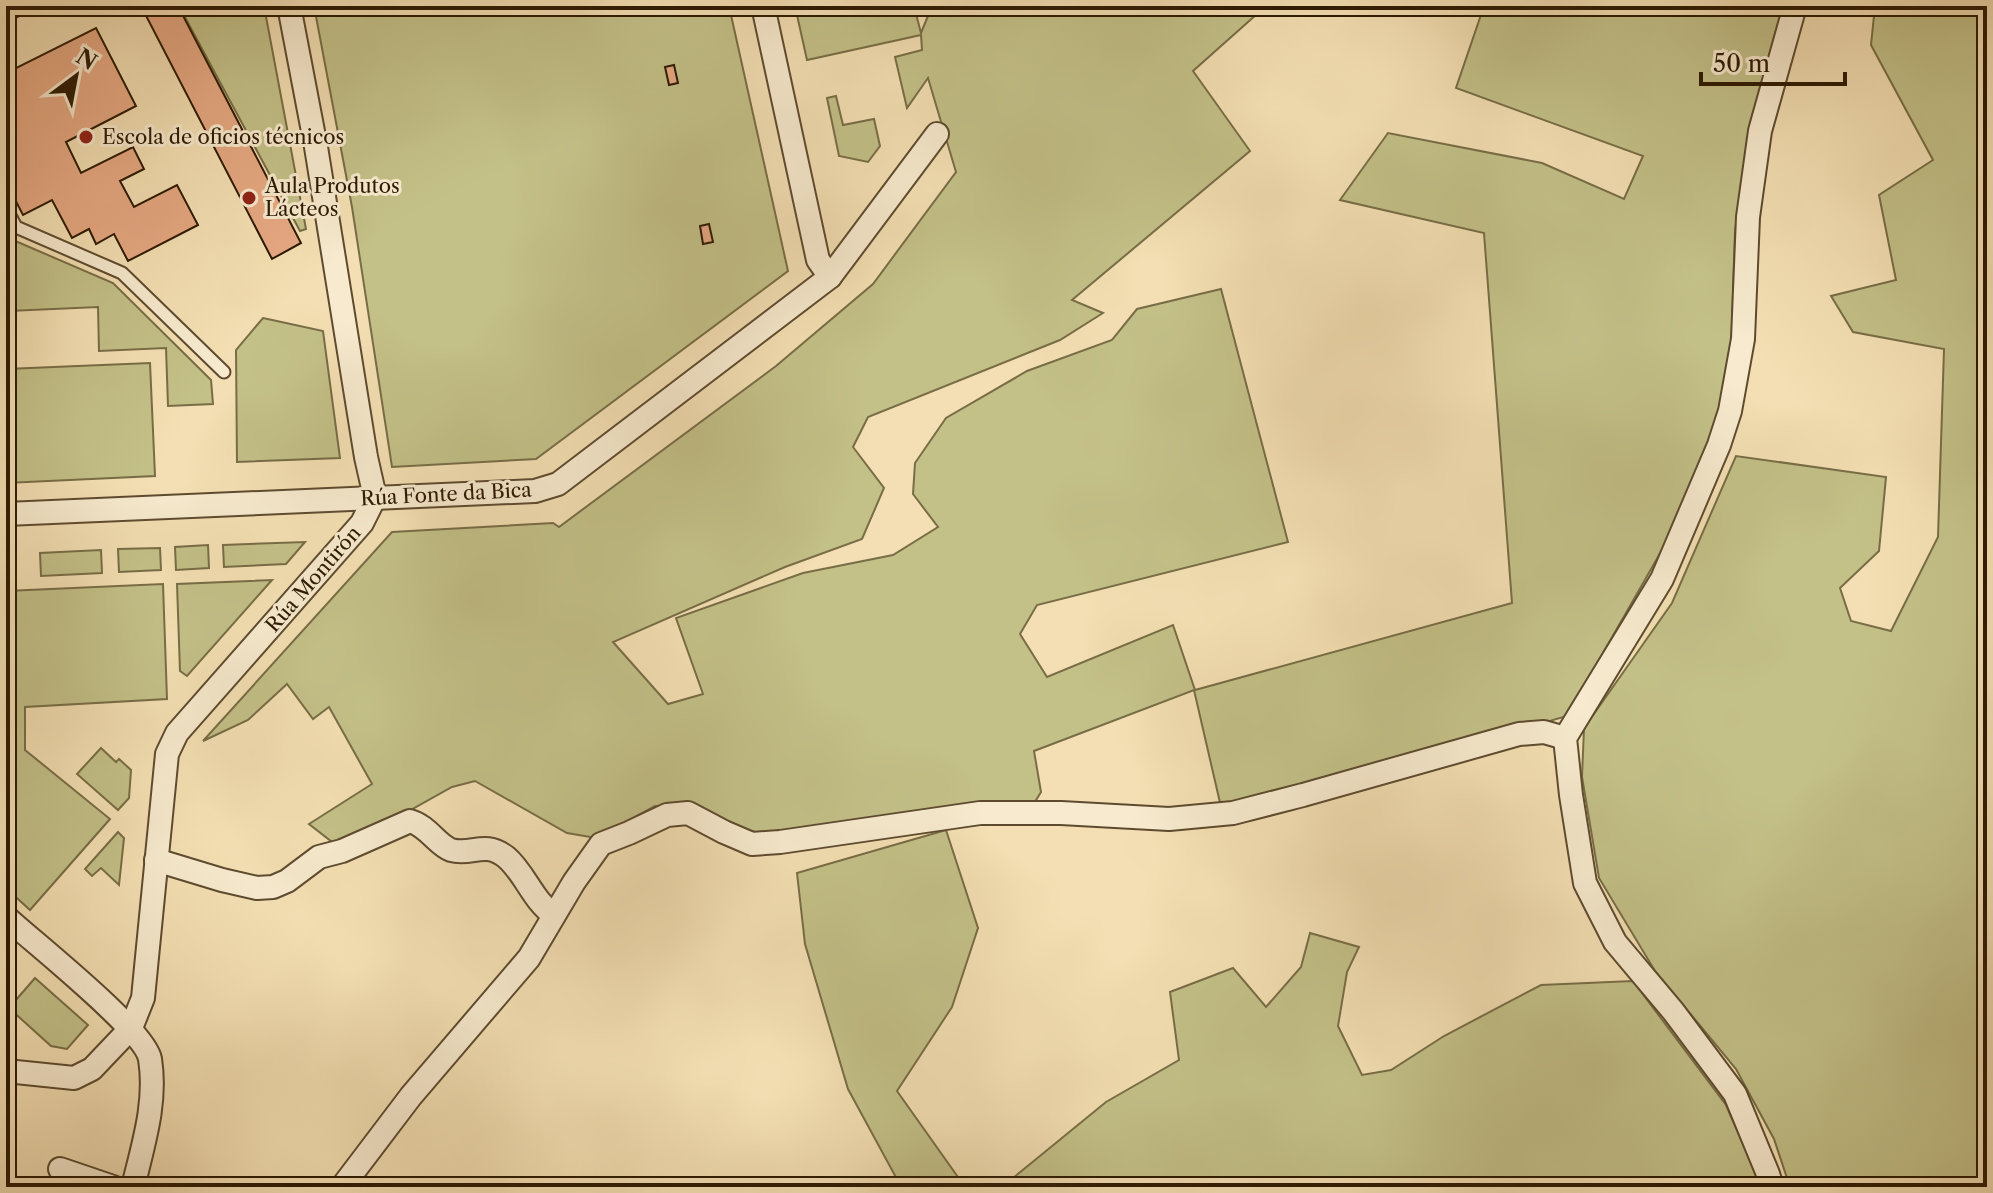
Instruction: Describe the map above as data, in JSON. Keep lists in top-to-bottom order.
{
  "streets": {
    "street": ["Rúa Fonte da Bica", "Rúa Montirón"]
  },
  "crossings": [
    ["Rúa Fonte da Bica", "Rúa Montirón"]
  ],
  "places": ["Escola de oficios técnicos", "Aula Produtos Lácteos"],
  "scale_bar": "50 m",
  "north": "top right"
}
